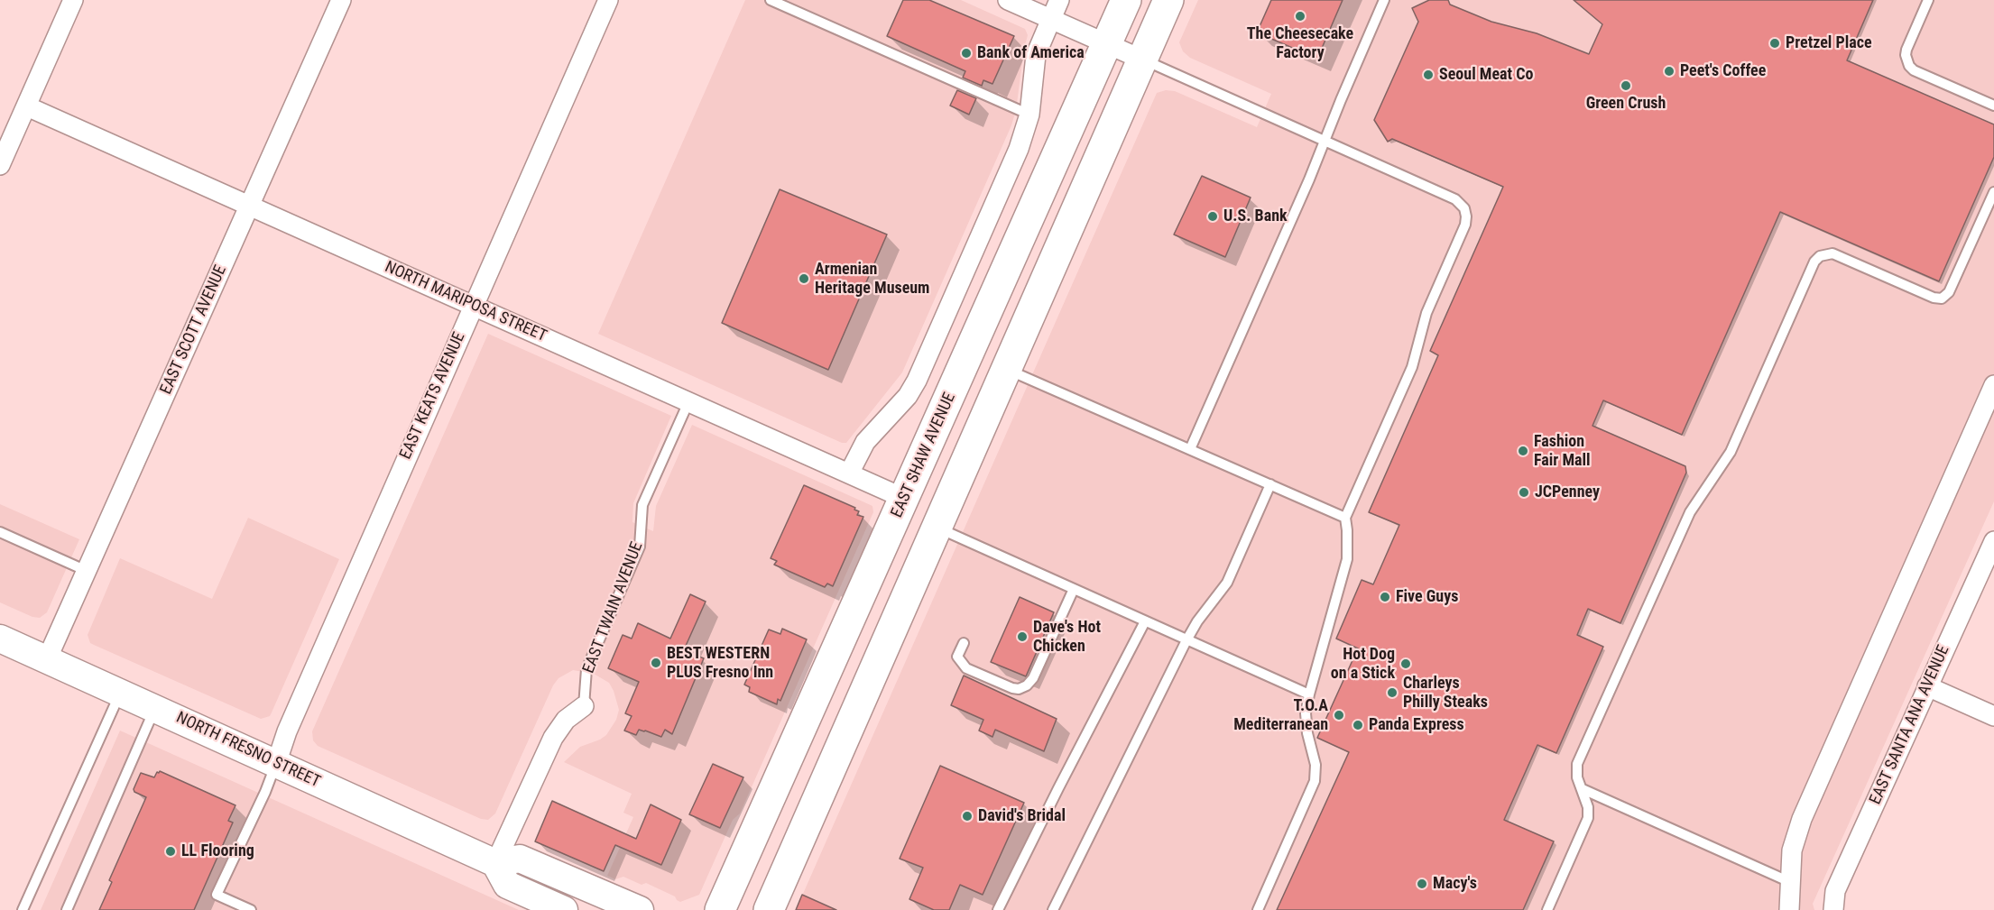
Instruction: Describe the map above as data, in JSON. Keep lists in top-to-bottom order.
{
  "streets": {
    "main road": ["EAST SHAW AVENUE", "NORTH FRESNO STREET"],
    "street": [
      "NORTH MARIPOSA STREET",
      "EAST SCOTT AVENUE",
      "EAST KEATS AVENUE",
      "EAST TWAIN AVENUE",
      "EAST SANTA ANA AVENUE"
    ]
  },
  "crossings": [
    ["NORTH MARIPOSA STREET", "EAST SCOTT AVENUE"],
    ["NORTH MARIPOSA STREET", "EAST KEATS AVENUE"],
    ["NORTH MARIPOSA STREET", "EAST SHAW AVENUE"],
    ["NORTH MARIPOSA STREET", "EAST TWAIN AVENUE"],
    ["EAST SCOTT AVENUE", "NORTH FRESNO STREET"],
    ["EAST KEATS AVENUE", "NORTH FRESNO STREET"],
    ["EAST TWAIN AVENUE", "NORTH FRESNO STREET"]
  ],
  "places": [
    "The Cheesecake Factory",
    "Pretzel Place",
    "Bank of America",
    "Peet's Coffee",
    "Seoul Meat Co",
    "Green Crush",
    "U.S. Bank",
    "Armenian Heritage Museum",
    "Fashion Fair Mall",
    "JCPenney",
    "Five Guys",
    "Dave's Hot Chicken",
    "BEST WESTERN PLUS Fresno Inn",
    "Hot Dog on a Stick",
    "Charleys Philly Steaks",
    "T.O.A Mediterranean",
    "Panda Express",
    "David's Bridal",
    "LL Flooring",
    "Macy's"
  ]
}
